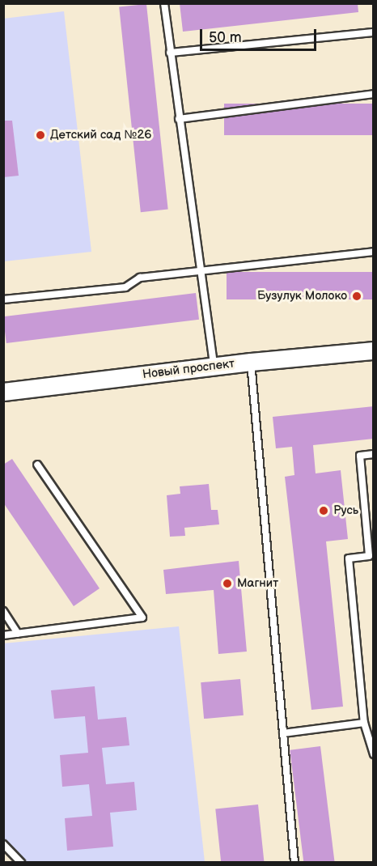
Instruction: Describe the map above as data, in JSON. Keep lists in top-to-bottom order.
{
  "streets": {
    "street": ["Новый проспект"]
  },
  "places": [
    "Детский сад №26",
    "Бузулук Молоко",
    "Русь",
    "Магнит"
  ],
  "scale_bar": "50 m"
}
